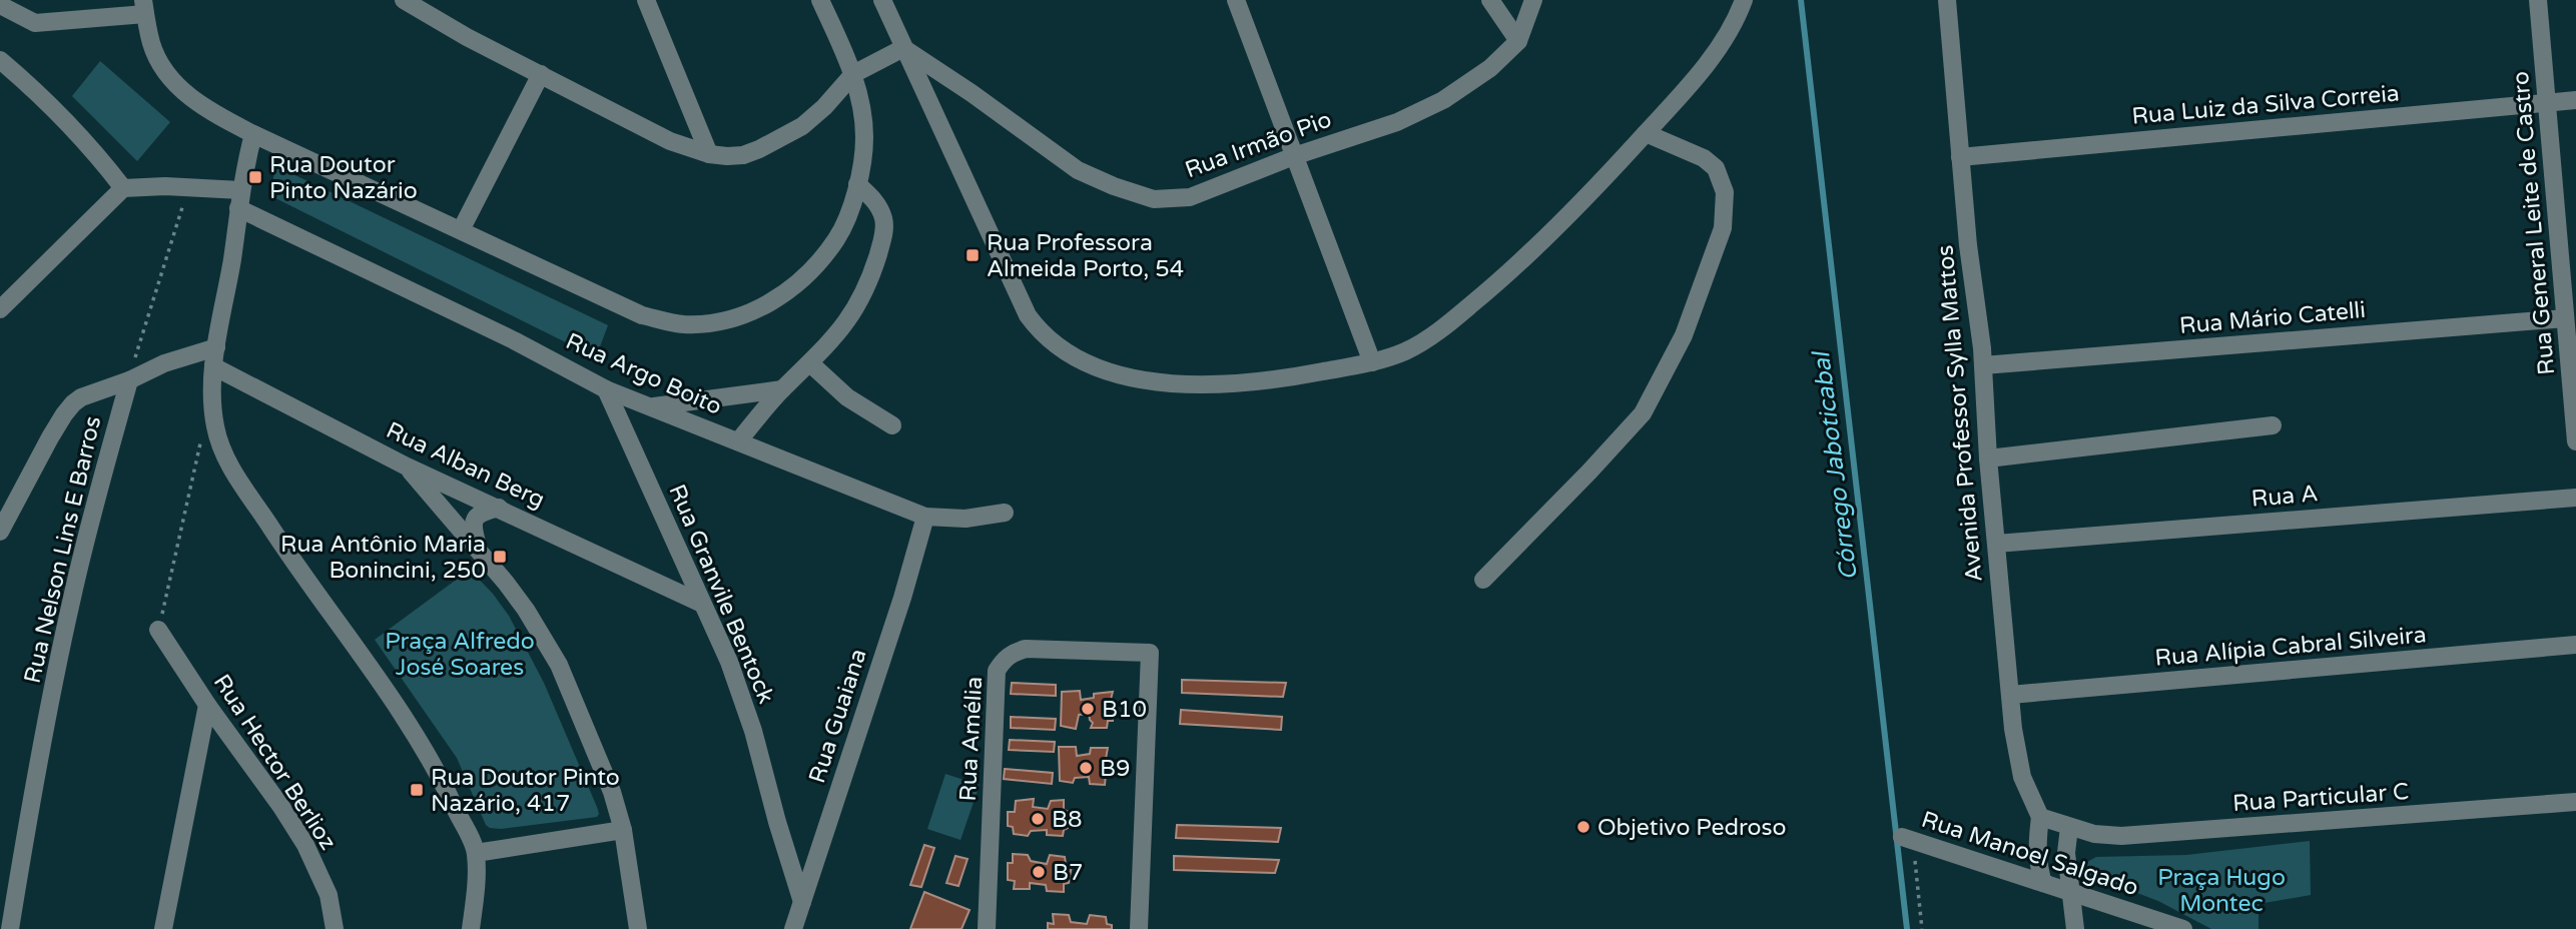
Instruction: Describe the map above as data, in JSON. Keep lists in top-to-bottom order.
{
  "streets": {
    "street": [
      "Rua Luiz da Silva Correia",
      "Rua Irmão Pio",
      "Rua General Leite de Castro",
      "Rua Mário Catelli",
      "Rua Argo Boito",
      "Avenida Professor Sylla Mattos",
      "Rua Alban Berg",
      "Rua A",
      "Rua Nelson Lins E Barros",
      "Rua Granvile Bentock",
      "Rua Alípia Cabral Silveira",
      "Rua Guaiana",
      "Rua Amélia",
      "Rua Hector Berlioz",
      "Rua Particular C",
      "Rua Manoel Salgado"
    ]
  },
  "crossings": [
    ["Rua Luiz da Silva Correia", "Rua General Leite de Castro"],
    ["Rua Luiz da Silva Correia", "Avenida Professor Sylla Mattos"],
    ["Rua General Leite de Castro", "Rua Mário Catelli"],
    ["Rua Mário Catelli", "Avenida Professor Sylla Mattos"],
    ["Rua Argo Boito", "Rua Granvile Bentock"],
    ["Rua Argo Boito", "Rua Guaiana"],
    ["Avenida Professor Sylla Mattos", "Rua A"],
    ["Avenida Professor Sylla Mattos", "Rua Alípia Cabral Silveira"],
    ["Avenida Professor Sylla Mattos", "Rua Manoel Salgado"],
    ["Rua Alban Berg", "Rua Granvile Bentock"],
    ["Rua Granvile Bentock", "Rua Guaiana"]
  ],
  "water": ["Córrego Jaboticabal"],
  "parks": ["Praça Alfredo José Soares", "Praça Hugo Montec"],
  "places": {
    "transit": [
      "Rua Doutor Pinto Nazário",
      "Rua Professora Almeida Porto, 54",
      "Rua Antônio Maria Bonincini, 250",
      "Rua Doutor Pinto Nazário, 417"
    ],
    "other": [
      "B10",
      "B9",
      "B8",
      "Objetivo Pedroso",
      "B7"
    ]
  }
}
